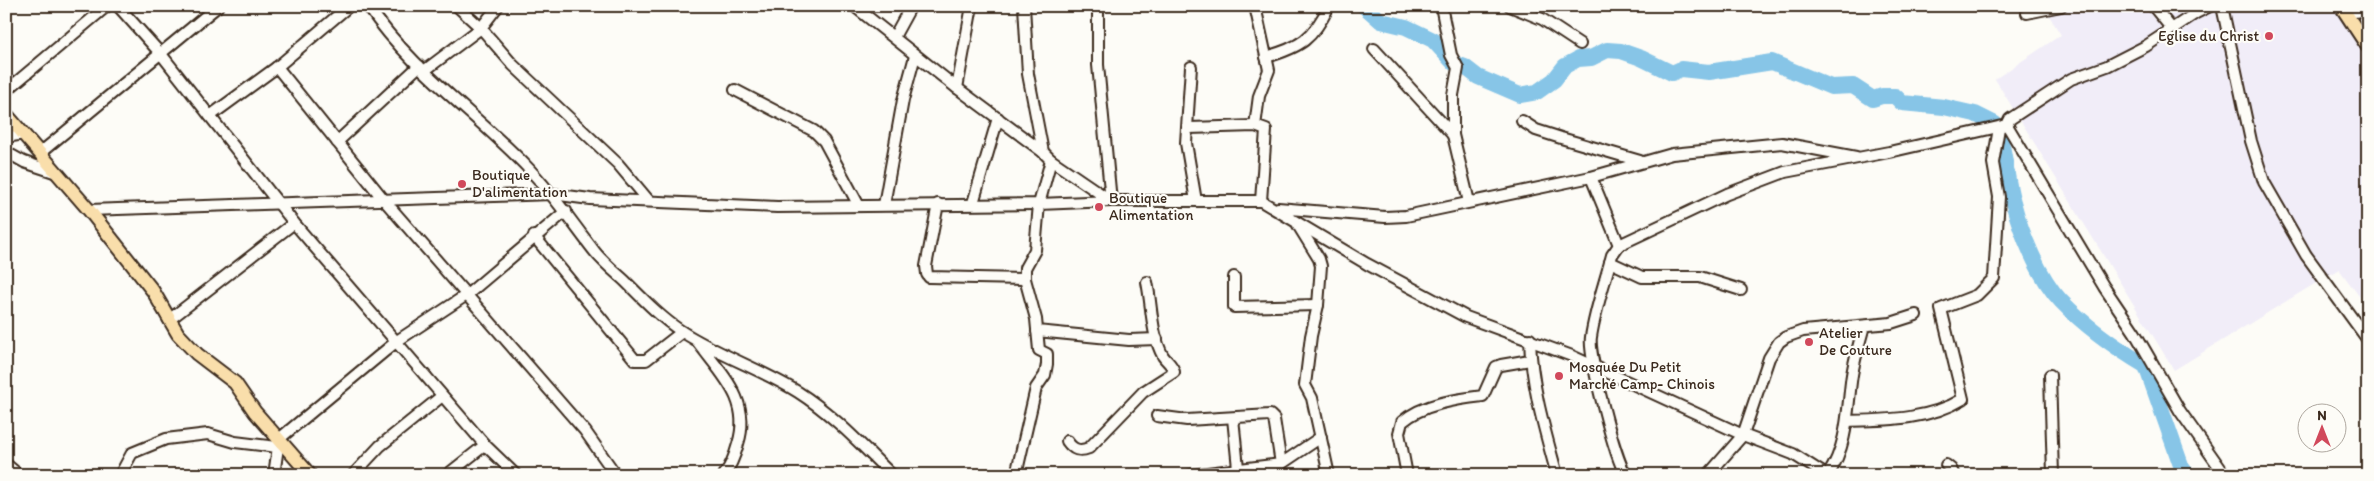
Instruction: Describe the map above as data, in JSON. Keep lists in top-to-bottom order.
{
  "places": [
    "Eglise du Christ",
    "Boutique D'alimentation",
    "Boutique Alimentation",
    "Atelier De Couture",
    "Mosquée Du Petit Marché Camp- Chinois"
  ],
  "north": "top"
}
